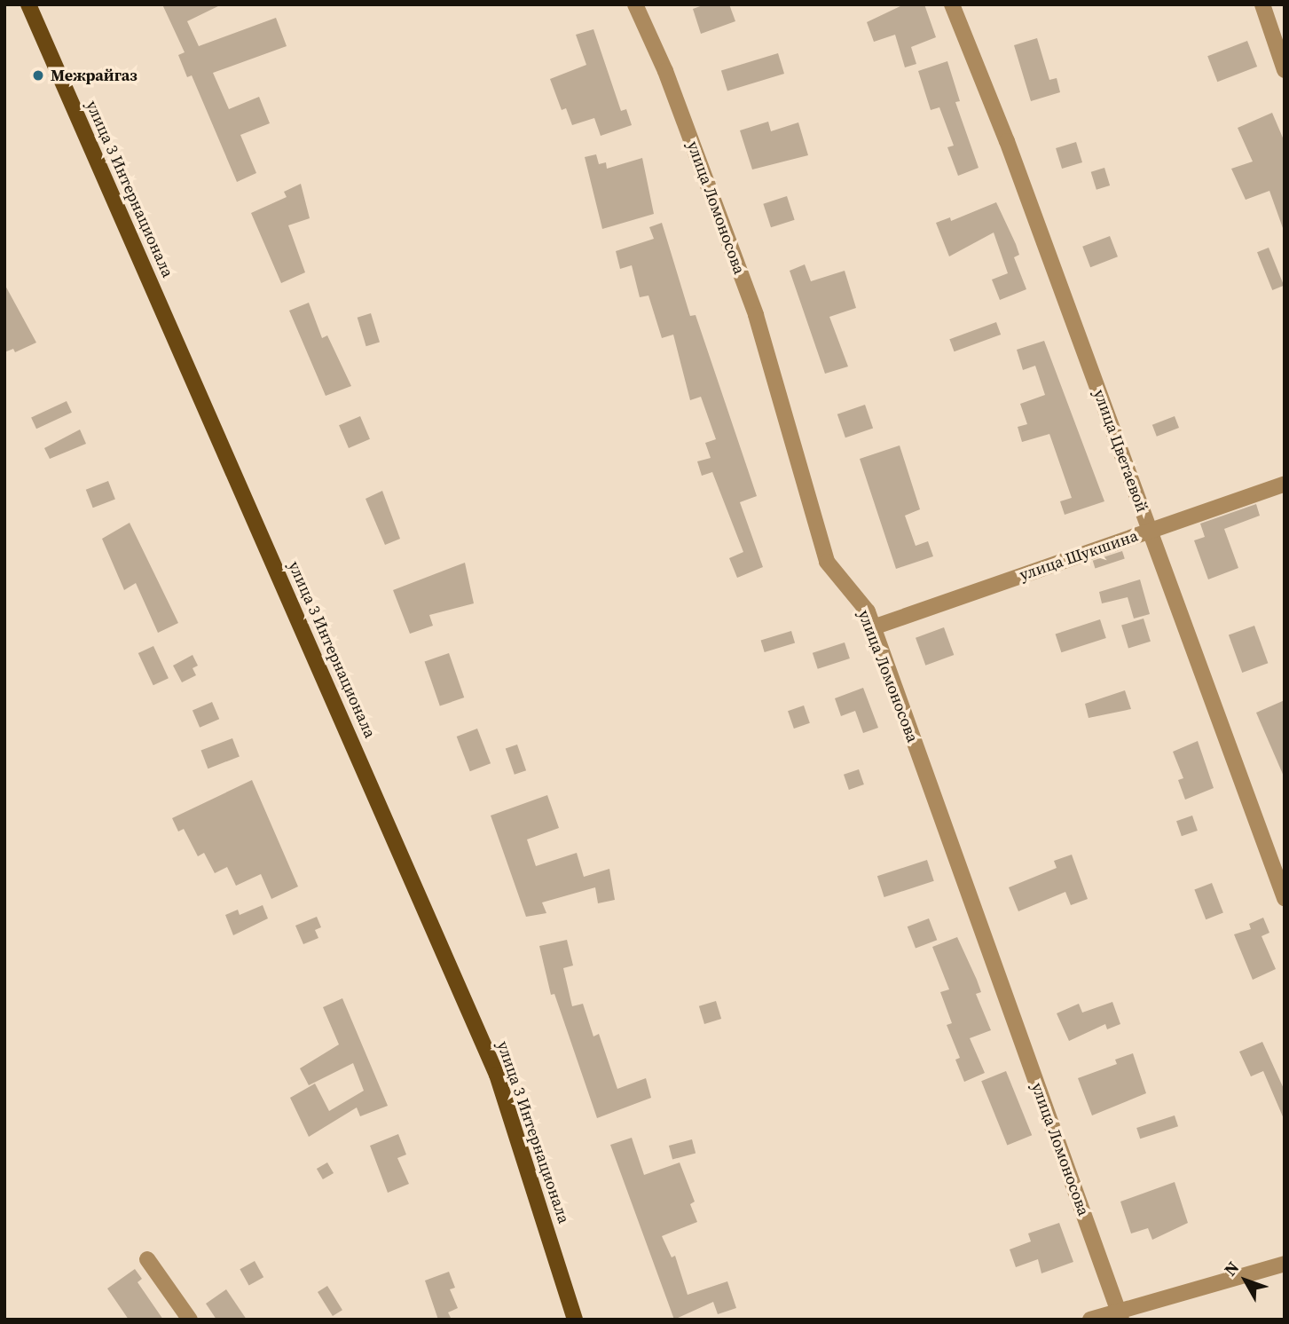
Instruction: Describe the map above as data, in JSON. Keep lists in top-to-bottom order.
{
  "streets": {
    "main road": ["улица 3 Интернационала"],
    "street": ["улица Ломоносова", "улица Цветаевой", "улица Шукшина"]
  },
  "crossings": [
    ["улица Ломоносова", "улица Шукшина"],
    ["улица Цветаевой", "улица Шукшина"]
  ],
  "places": ["Межрайгаз"],
  "north": "top left"
}
